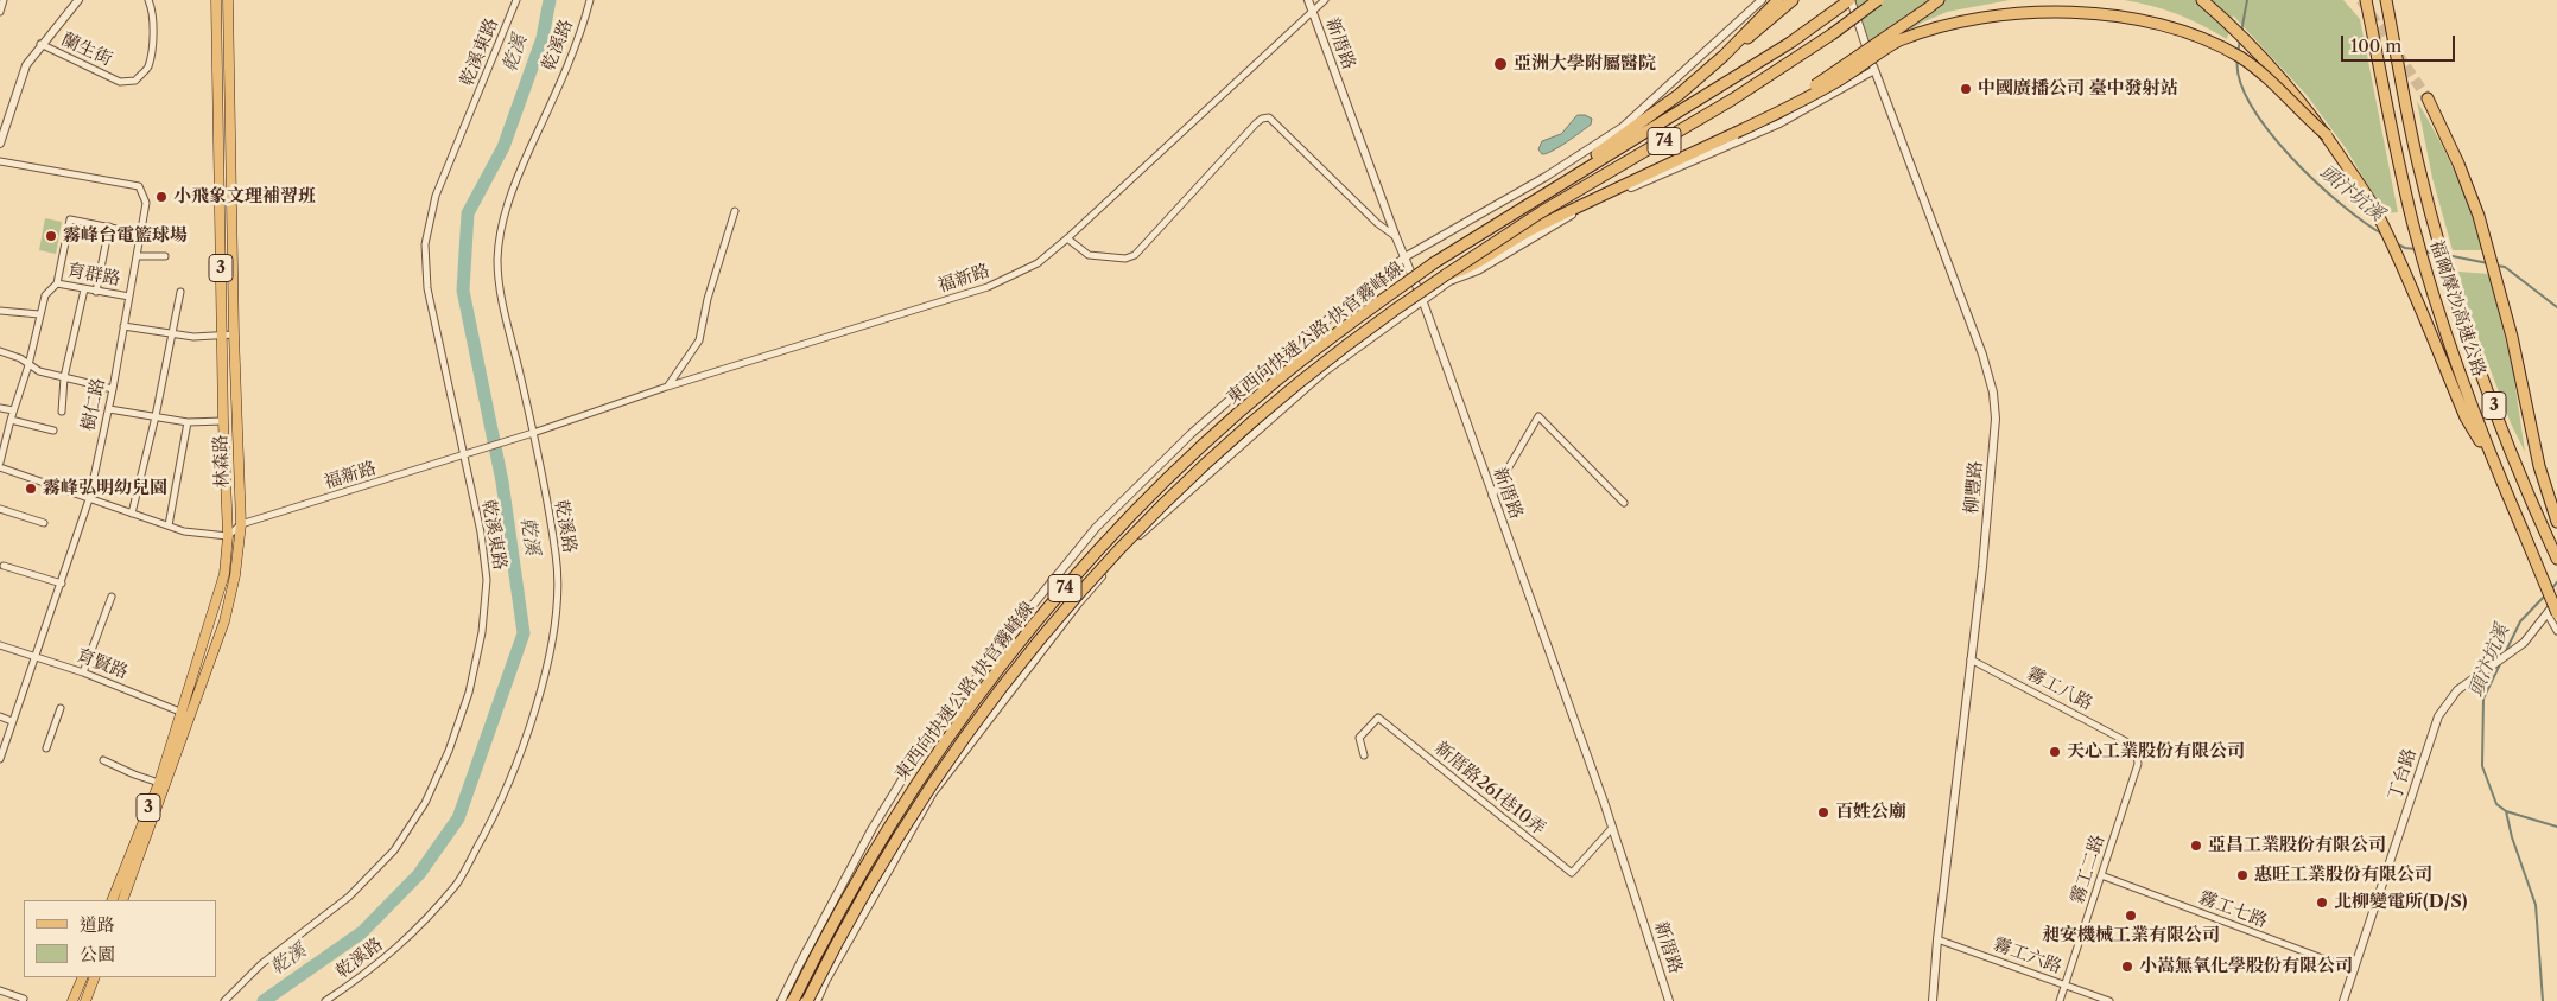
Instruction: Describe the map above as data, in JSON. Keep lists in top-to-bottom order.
{
  "streets": {
    "highway": [
      "74",
      "3",
      "福爾摩沙高速公路",
      "東西向快速公路 快官霧峰線"
    ],
    "main road": ["林森路"],
    "street": [
      "新厝路",
      "乾溪路",
      "蘭生街",
      "乾溪東路",
      "育群路",
      "福新路",
      "樹仁路",
      "柳豐路",
      "育賢路",
      "霧工八路",
      "丁台路",
      "新厝路261巷10弄",
      "霧工二路",
      "霧工七路",
      "霧工六路"
    ]
  },
  "crossings": [
    ["新厝路", "福新路"],
    ["新厝路", "新厝路261巷10弄"],
    ["乾溪路", "福新路"],
    ["乾溪東路", "福新路"],
    ["74", "東西向快速公路 快官霧峰線"],
    ["74", "柳豐路"],
    ["育群路", "樹仁路"],
    ["福新路", "林森路"],
    ["福爾摩沙高速公路", "丁台路"],
    ["樹仁路", "育賢路"],
    ["林森路", "育賢路"],
    ["柳豐路", "霧工八路"],
    ["柳豐路", "霧工六路"],
    ["霧工八路", "霧工二路"],
    ["丁台路", "霧工七路"],
    ["霧工二路", "霧工七路"],
    ["霧工二路", "霧工六路"]
  ],
  "water": ["乾溪", "頭汴坑溪"],
  "places": [
    "亞洲大學附屬醫院",
    "中國廣播公司 臺中發射站",
    "小飛象文理補習班",
    "霧峰台電籃球場",
    "霧峰弘明幼兒園",
    "天心工業股份有限公司",
    "百姓公廟",
    "亞昌工業股份有限公司",
    "惠旺工業股份有限公司",
    "北柳變電所(D/S)",
    "昶安機械工業有限公司",
    "小嵩無氧化學股份有限公司"
  ],
  "legend": ["道路", "公園"],
  "scale_bar": "100 m"
}
